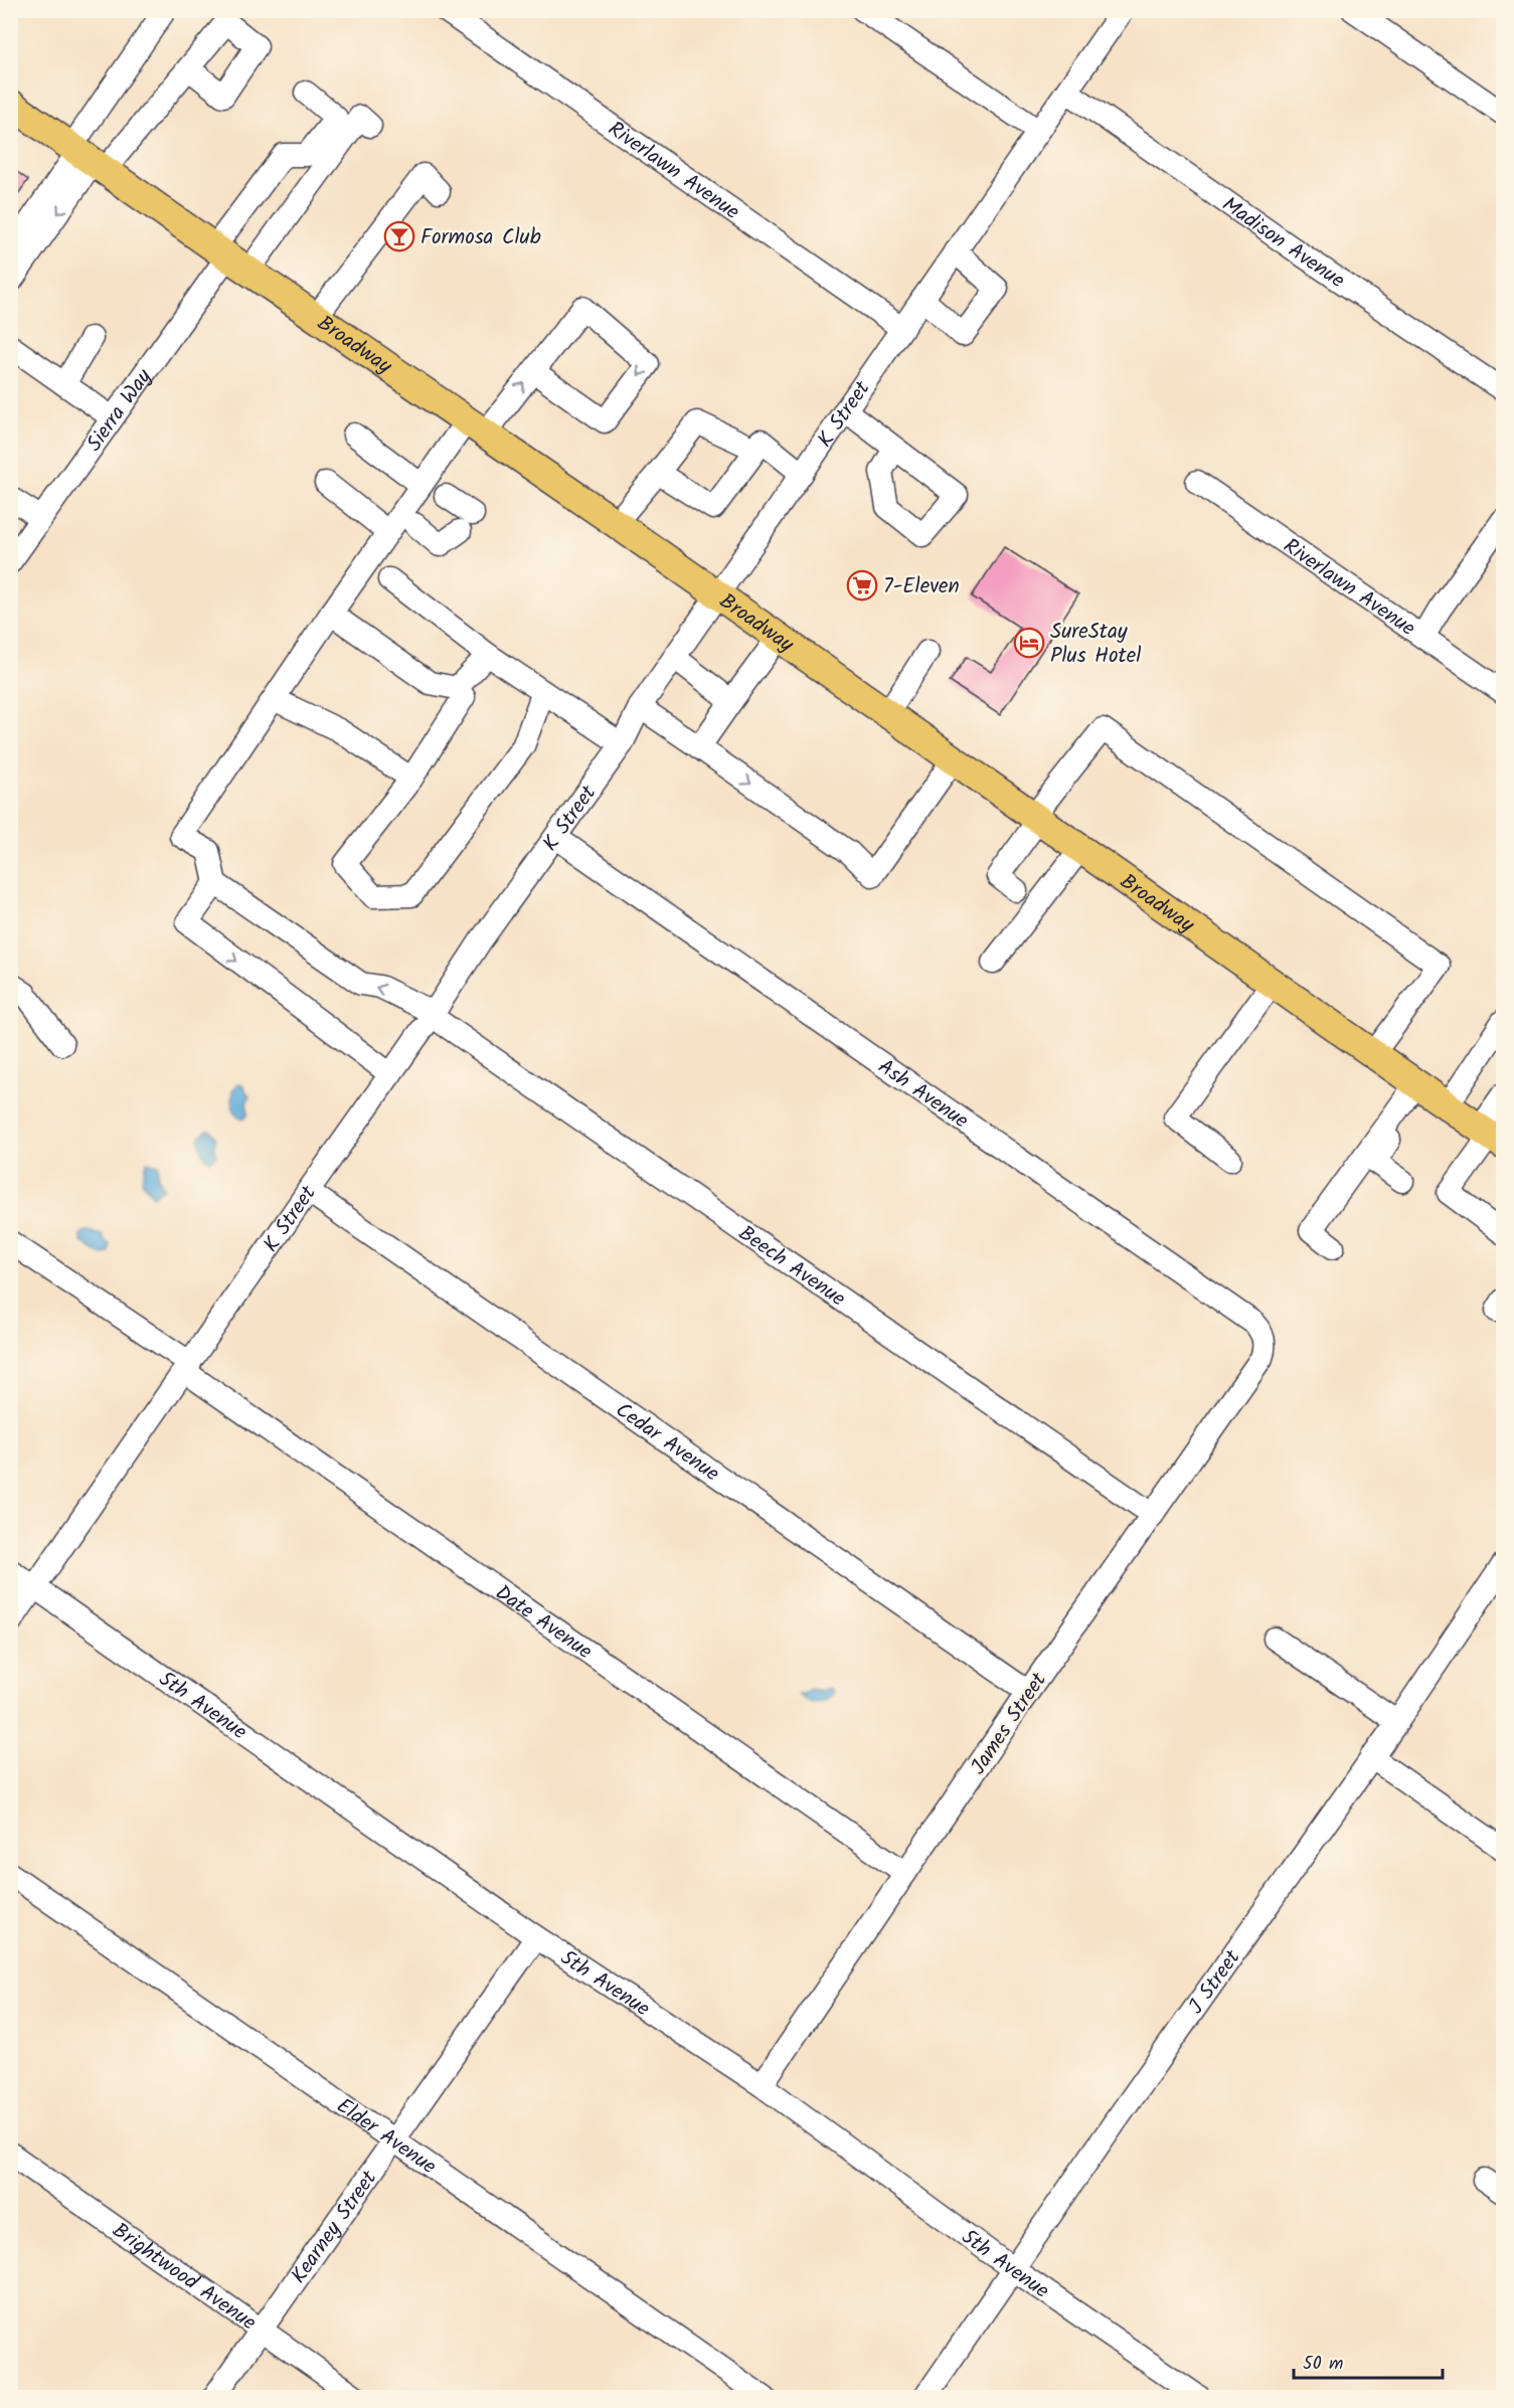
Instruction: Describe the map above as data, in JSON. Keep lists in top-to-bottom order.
{
  "streets": {
    "main road": ["Broadway"],
    "street": [
      "Riverlawn Avenue",
      "Madison Avenue",
      "Sierra Way",
      "K Street",
      "Ash Avenue",
      "Beech Avenue",
      "Cedar Avenue",
      "Date Avenue",
      "5th Avenue",
      "James Street",
      "J Street",
      "Elder Avenue",
      "Kearney Street",
      "Brightwood Avenue"
    ]
  },
  "crossings": [
    ["Riverlawn Avenue", "K Street"],
    ["Madison Avenue", "K Street"],
    ["Broadway", "Sierra Way"],
    ["Broadway", "K Street"],
    ["K Street", "Ash Avenue"],
    ["K Street", "Beech Avenue"],
    ["K Street", "Cedar Avenue"],
    ["K Street", "Date Avenue"],
    ["K Street", "5th Avenue"],
    ["Ash Avenue", "James Street"],
    ["Beech Avenue", "James Street"],
    ["Cedar Avenue", "James Street"],
    ["Date Avenue", "James Street"],
    ["5th Avenue", "James Street"],
    ["5th Avenue", "J Street"],
    ["5th Avenue", "Kearney Street"],
    ["Elder Avenue", "Kearney Street"],
    ["Kearney Street", "Brightwood Avenue"]
  ],
  "places": {
    "bar": ["Formosa Club"],
    "supermarket": ["7-Eleven"],
    "hotel": ["SureStay Plus Hotel"]
  },
  "scale_bar": "50 m"
}
